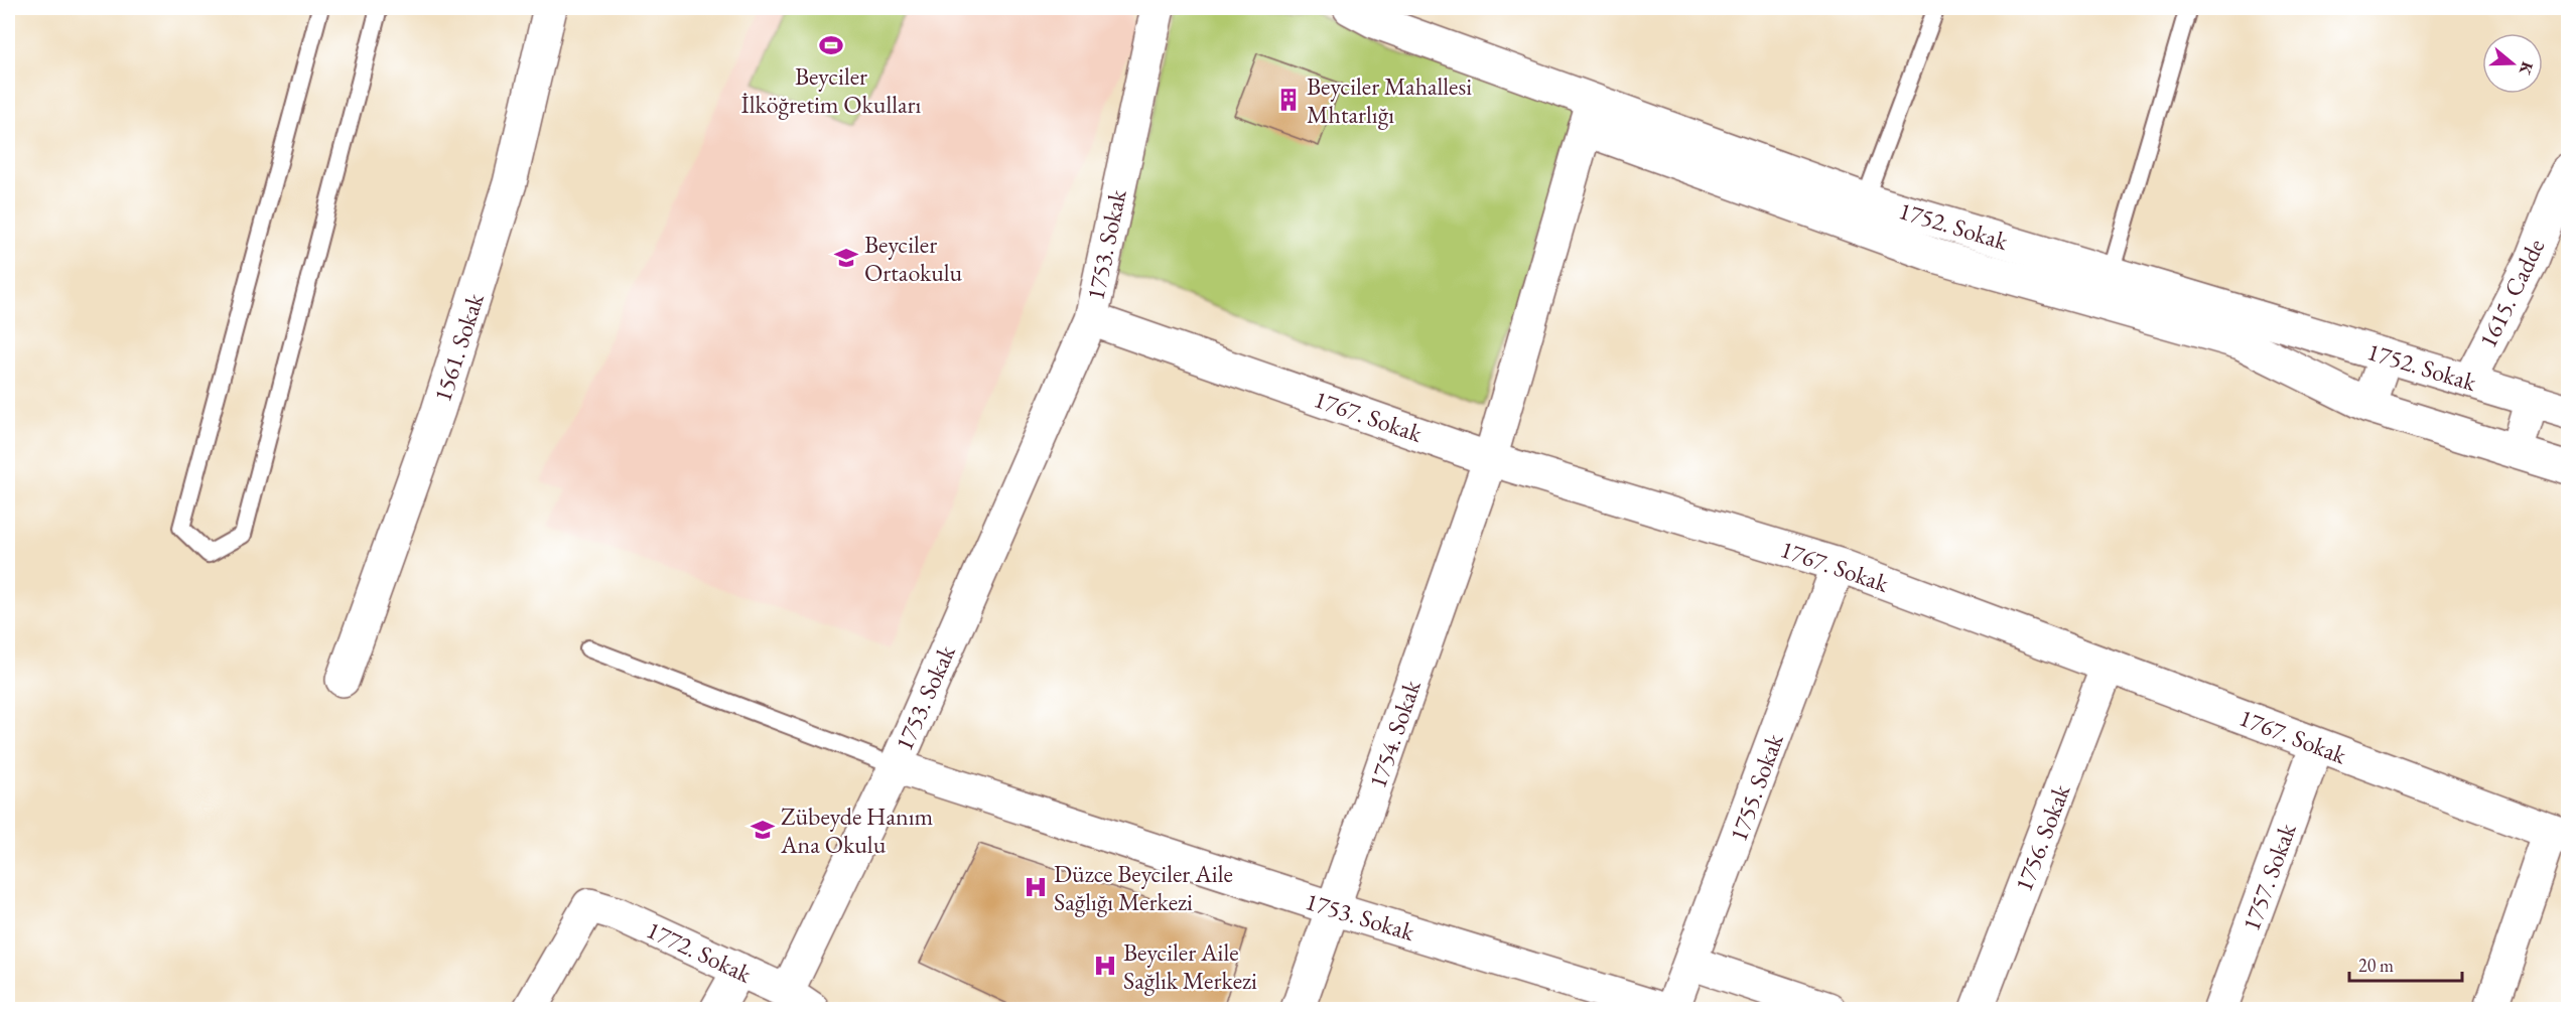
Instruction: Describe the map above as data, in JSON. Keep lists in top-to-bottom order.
{
  "streets": {
    "street": [
      "1752. Sokak",
      "1753. Sokak",
      "1615. Cadde",
      "1561. Sokak",
      "1767. Sokak",
      "1754. Sokak",
      "1755. Sokak",
      "1756. Sokak",
      "1757. Sokak",
      "1772. Sokak"
    ]
  },
  "crossings": [
    ["1752. Sokak", "1615. Cadde"],
    ["1752. Sokak", "1754. Sokak"],
    ["1753. Sokak", "1767. Sokak"],
    ["1753. Sokak", "1754. Sokak"],
    ["1753. Sokak", "1772. Sokak"],
    ["1767. Sokak", "1754. Sokak"],
    ["1767. Sokak", "1755. Sokak"],
    ["1767. Sokak", "1756. Sokak"],
    ["1767. Sokak", "1757. Sokak"]
  ],
  "places": {
    "sports": ["Beyciler İlköğretim Okulları"],
    "building": ["Beyciler Mahallesi Mhtarlığı"],
    "school or university": ["Beyciler Ortaokulu", "Zübeyde Hanım Ana Okulu"],
    "hospital": ["Düzce Beyciler Aile Sağlığı Merkezi", "Beyciler Aile Sağlık Merkezi"]
  },
  "scale_bar": "20 m",
  "north": "right"
}
